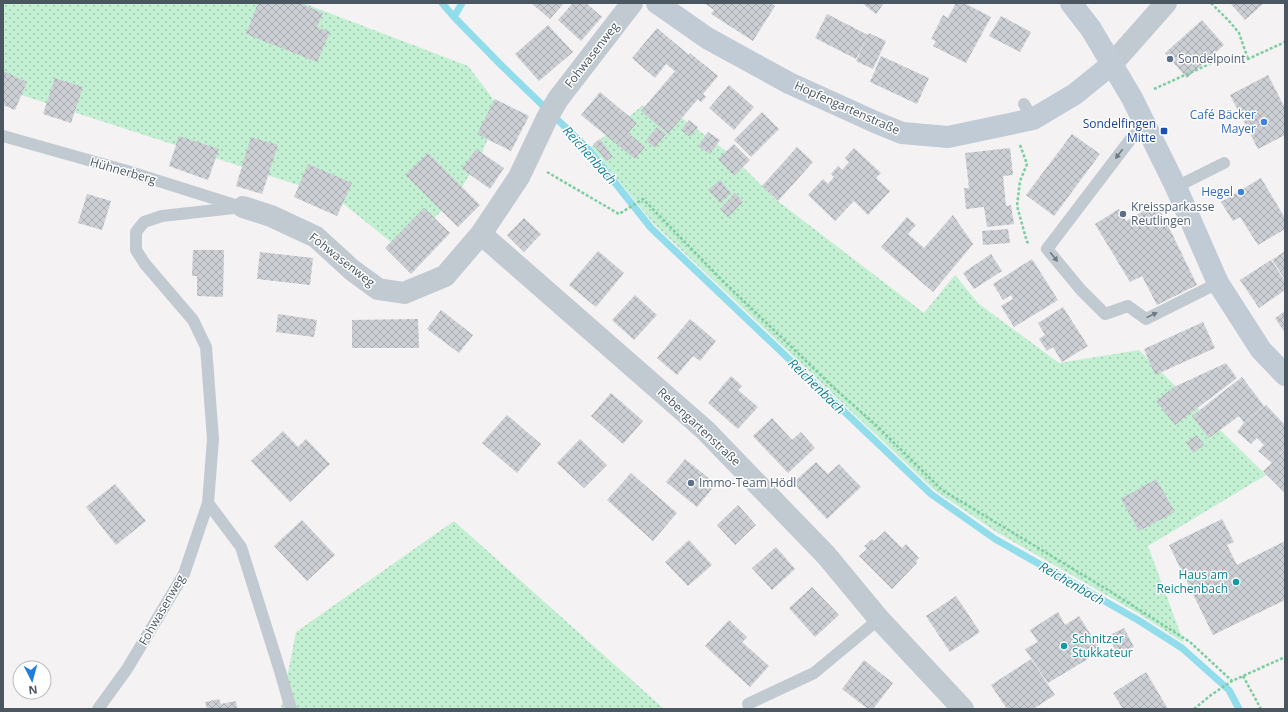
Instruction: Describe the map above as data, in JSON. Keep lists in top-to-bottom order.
{
  "streets": {
    "street": ["Fohwasenweg", "Hopfengartenstraße", "Rebengartenstraße"],
    "lane": ["Hühnerberg"]
  },
  "crossings": [
    ["Fohwasenweg", "Hühnerberg"],
    ["Fohwasenweg", "Rebengartenstraße"]
  ],
  "water": ["Reichenbach"],
  "places": {
    "other": [
      "Sondelpoint",
      "Café Bäcker Mayer",
      "Hegel",
      "Kreissparkasse Reutlingen",
      "Immo-Team Hödl",
      "Haus am Reichenbach",
      "Schnitzer Stukkateur"
    ],
    "transit": ["Sondelfingen Mitte"]
  },
  "north": "bottom"
}
